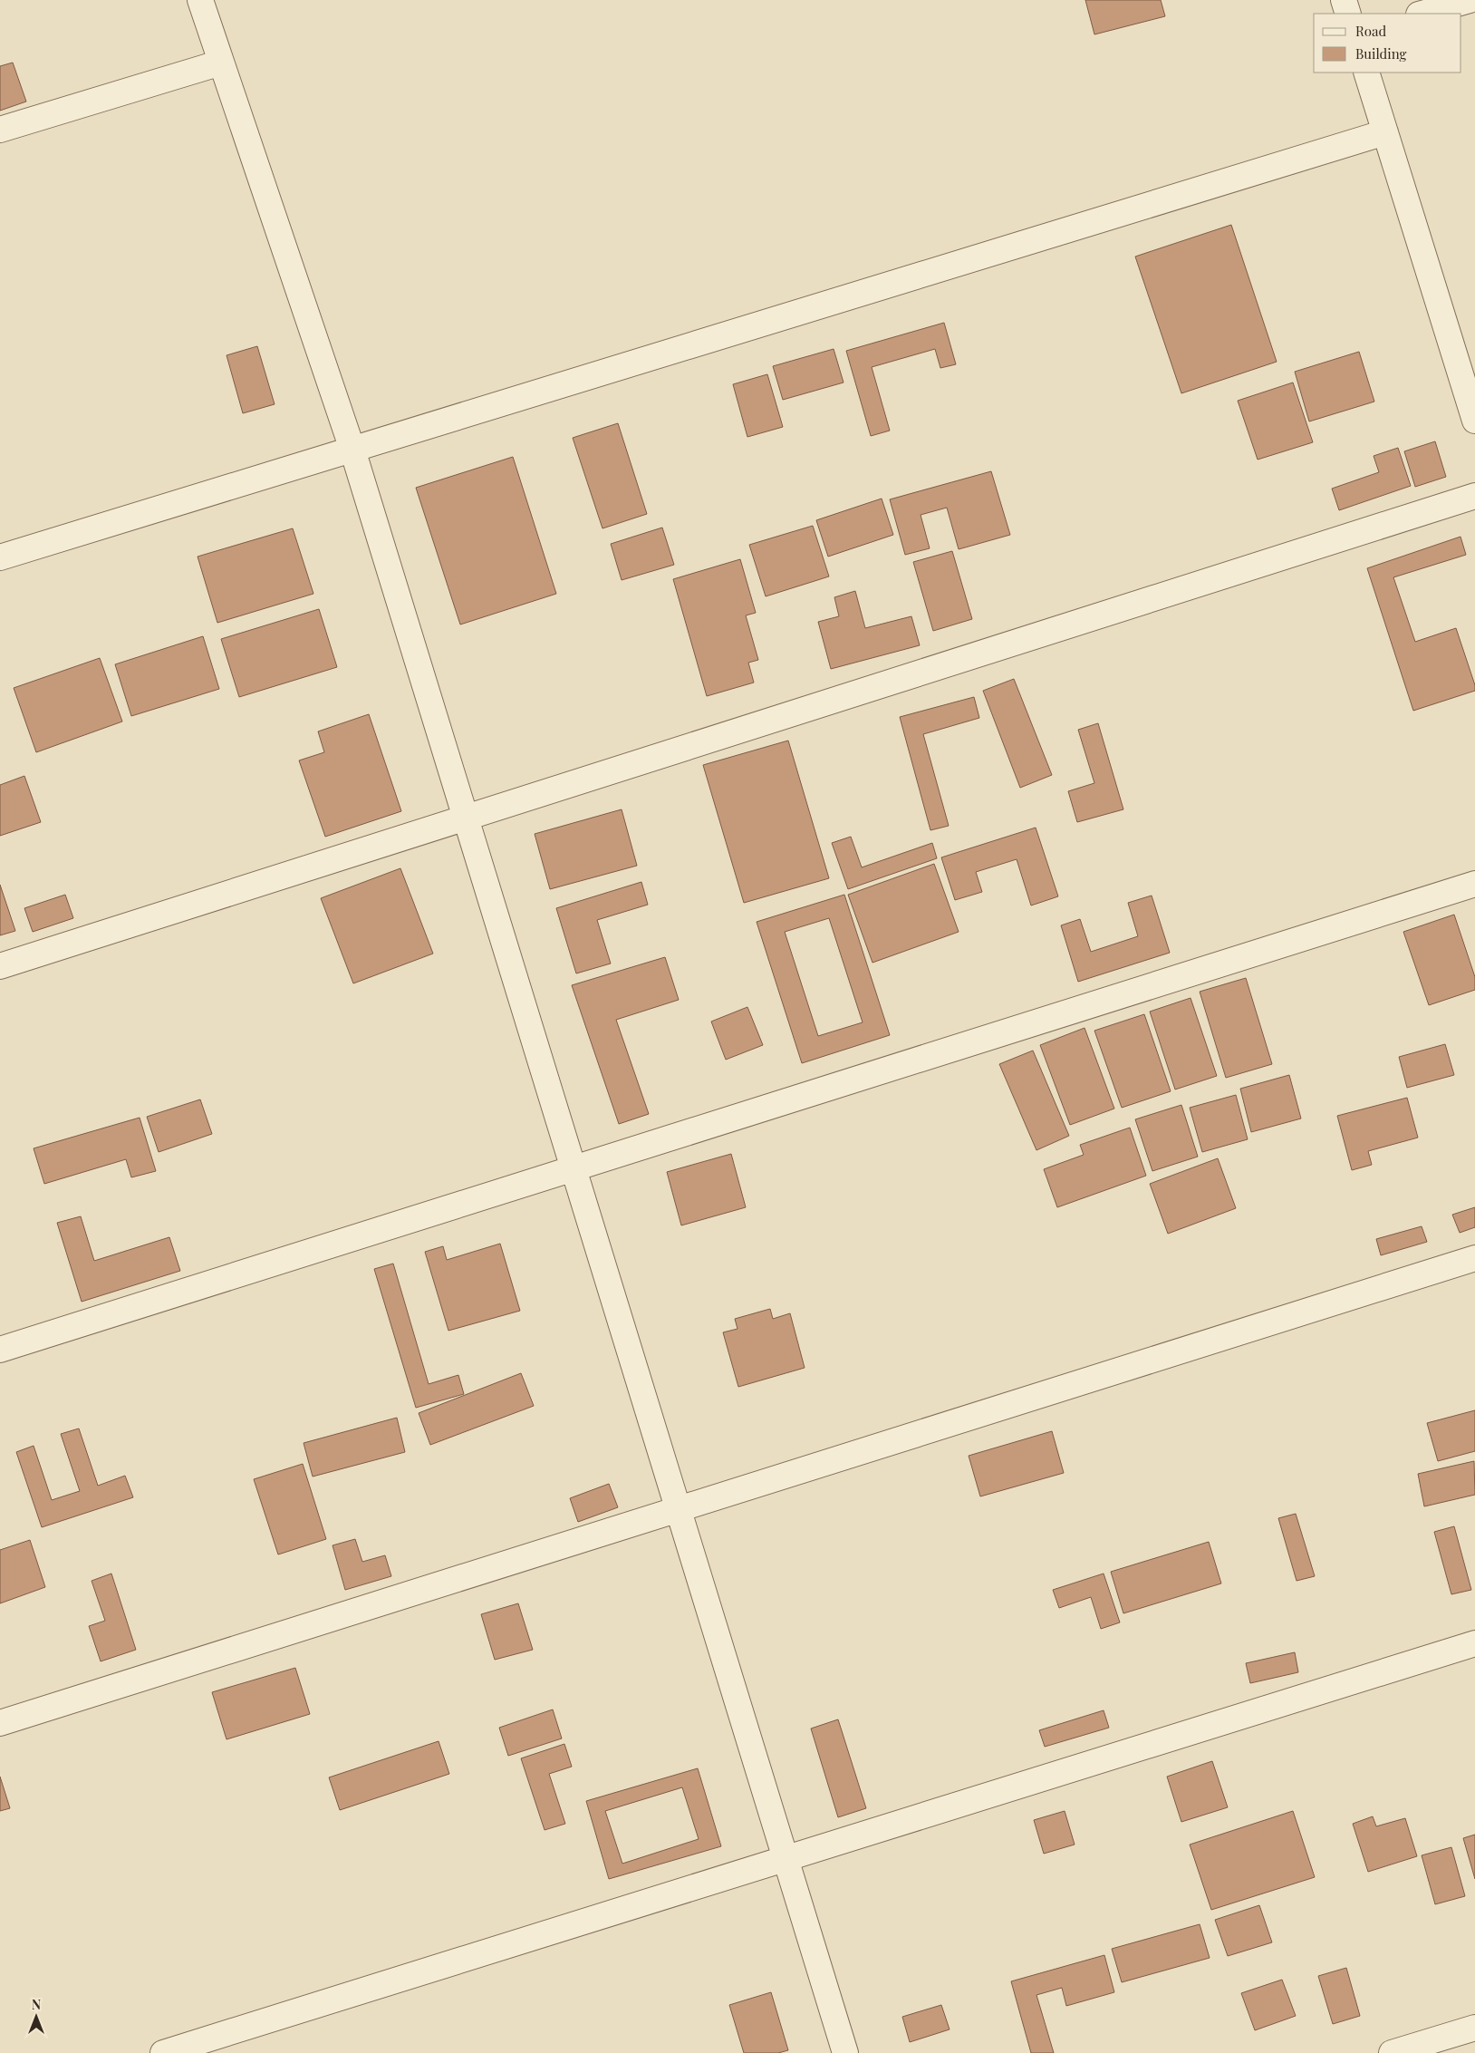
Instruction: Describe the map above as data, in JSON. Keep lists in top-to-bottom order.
{
  "legend": ["Road", "Building"],
  "north": "top"
}
